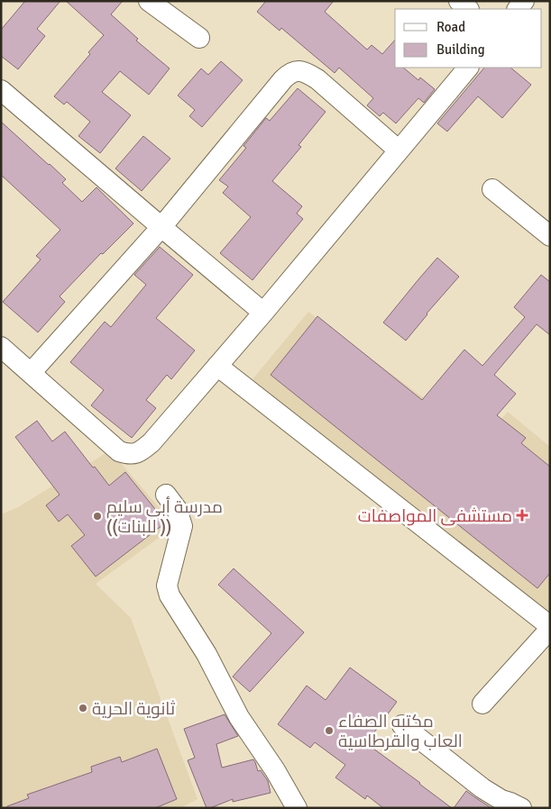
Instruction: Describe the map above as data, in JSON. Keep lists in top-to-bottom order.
{
  "places": {
    "health": ["مستشفى المواصفات"],
    "other": ["مدرسة أبي سليم ((للبنات ))", "ثانوية الحرية", "مكتبه الصفاء العاب والقرطاسية"]
  },
  "legend": ["Road", "Building"]
}
